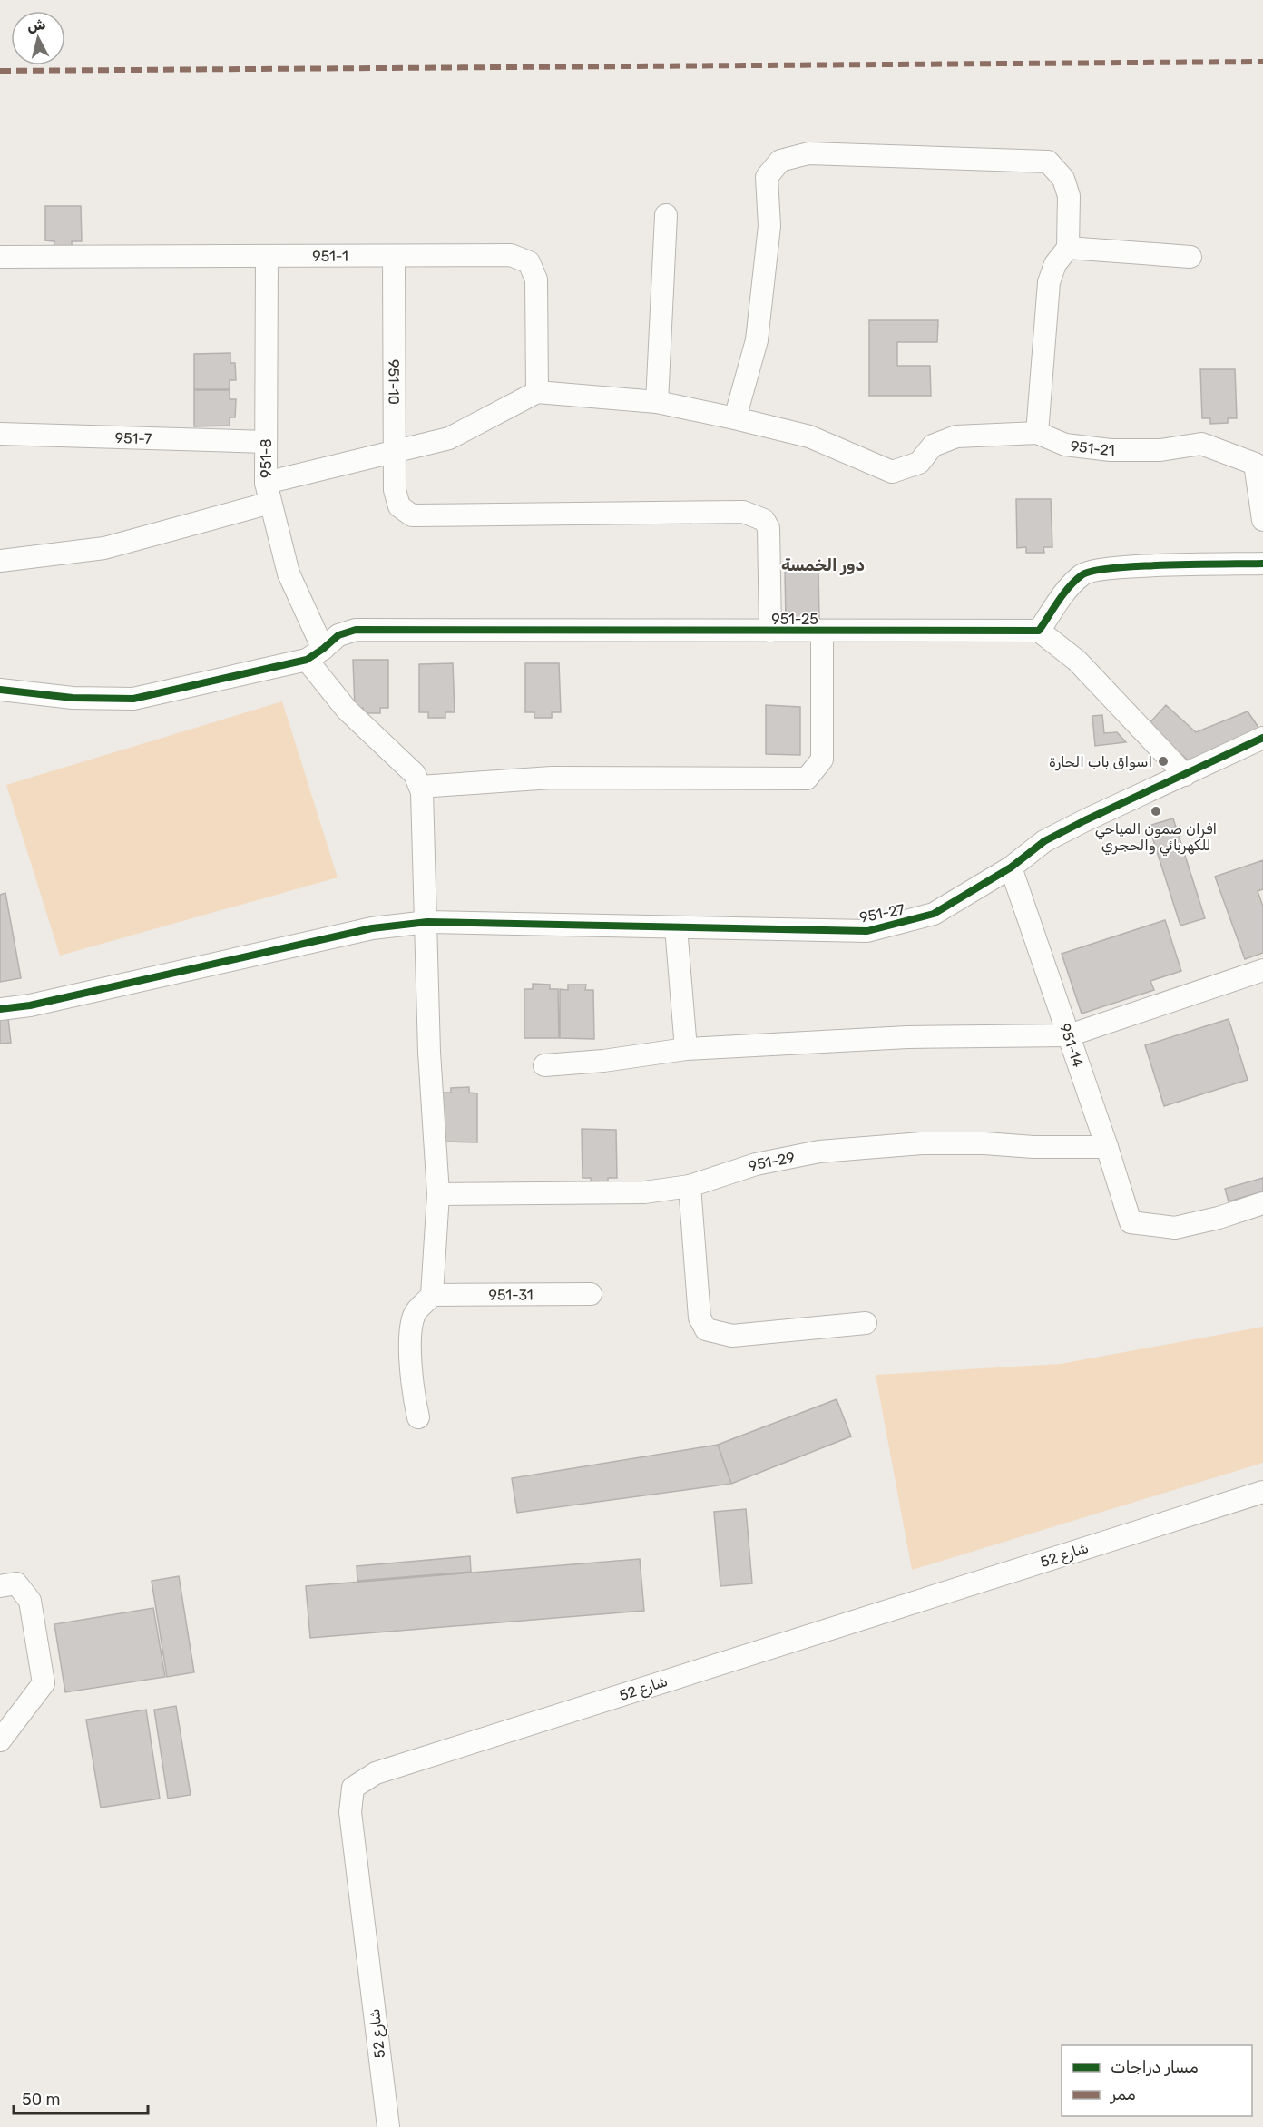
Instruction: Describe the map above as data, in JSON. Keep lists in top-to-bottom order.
{
  "streets": {
    "street": [
      "951-1",
      "951-10",
      "951-7",
      "951-21",
      "951-8",
      "951-25",
      "951-27",
      "951-14",
      "951-29",
      "951-31",
      "شارع 52"
    ]
  },
  "crossings": [
    ["951-1", "951-10"],
    ["951-1", "951-8"],
    ["951-10", "951-25"],
    ["951-7", "951-8"],
    ["951-8", "951-25"],
    ["951-27", "951-14"],
    ["951-14", "951-29"]
  ],
  "districts": ["دور الخمسة"],
  "places": ["اسواق باب الحارة", "افران صمون المياحي للكهربائي والحجري"],
  "legend": ["مسار دراجات", "ممر"],
  "scale_bar": "50 m",
  "north": "top"
}
